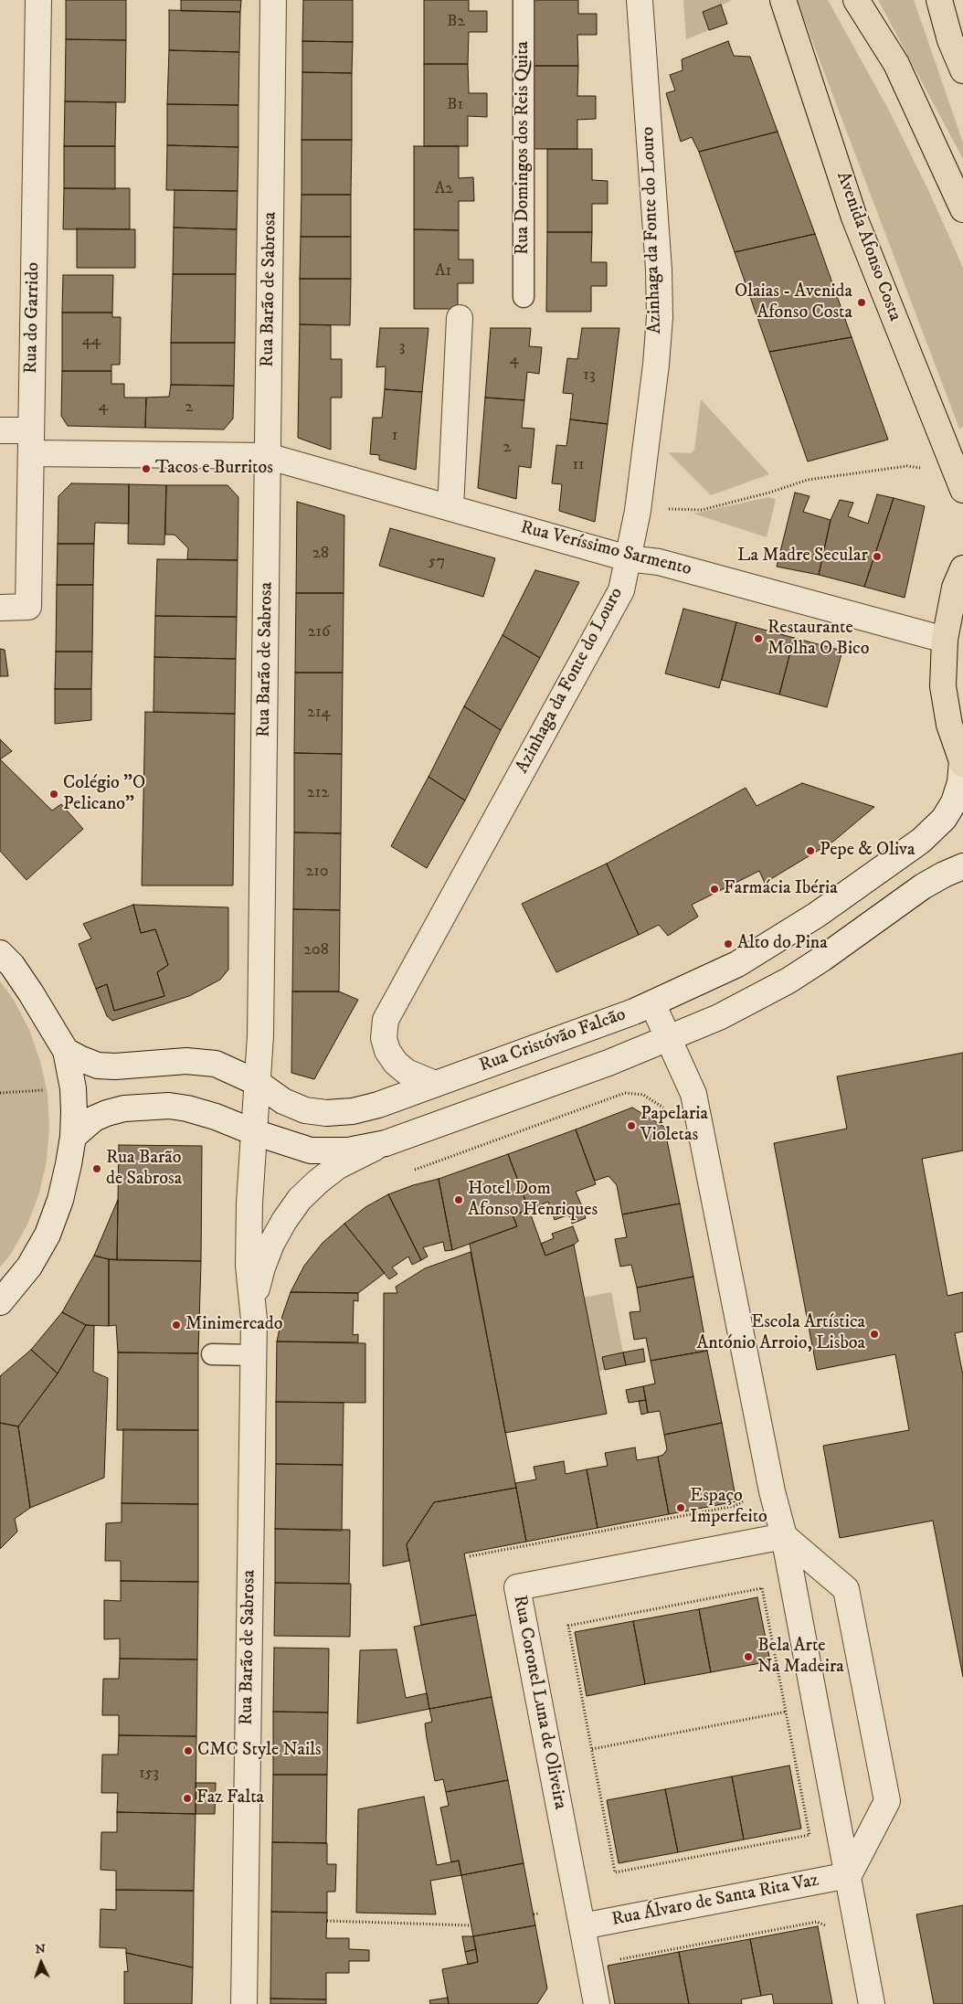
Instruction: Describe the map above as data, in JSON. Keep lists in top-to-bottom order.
{
  "streets": {
    "main road": ["Avenida Afonso Costa"],
    "street": [
      "Azinhaga da Fonte do Louro",
      "Rua Barão de Sabrosa",
      "Rua do Garrido",
      "Rua Veríssimo Sarmento",
      "Rua Cristóvão Falcão",
      "Rua Coronel Luna de Oliveira",
      "Rua Álvaro de Santa Rita Vaz"
    ],
    "lane": ["Rua Domingos dos Reis Quita"]
  },
  "crossings": [
    ["Azinhaga da Fonte do Louro", "Rua Veríssimo Sarmento"],
    ["Azinhaga da Fonte do Louro", "Rua Cristóvão Falcão"],
    ["Rua Barão de Sabrosa", "Rua Veríssimo Sarmento"],
    ["Rua Barão de Sabrosa", "Rua Cristóvão Falcão"],
    ["Rua do Garrido", "Rua Veríssimo Sarmento"],
    ["Rua Coronel Luna de Oliveira", "Rua Álvaro de Santa Rita Vaz"]
  ],
  "places": [
    "Olaias - Avenida Afonso Costa",
    "Tacos e Burritos",
    "La Madre Secular",
    "Restaurante Molha O Bico",
    "Colégio \"O Pelicano\"",
    "Pepe & Oliva",
    "Farmácia Ibéria",
    "Alto do Pina",
    "Papelaria Violetas",
    "Rua Barão de Sabrosa",
    "Hotel Dom Afonso Henriques",
    "Minimercado",
    "Escola Artística António Arroio, Lisboa",
    "Espaço Imperfeito",
    "Bela Arte Na Madeira",
    "CMC Style Nails",
    "Faz Falta"
  ],
  "house_numbers": [
    "B2",
    "B1",
    "A2",
    "A1",
    "44",
    "3",
    "4",
    "13",
    "4",
    "2",
    "1",
    "2",
    "11",
    "28",
    "57",
    "216",
    "214",
    "212",
    "210",
    "208",
    "153"
  ],
  "north": "top"
}
